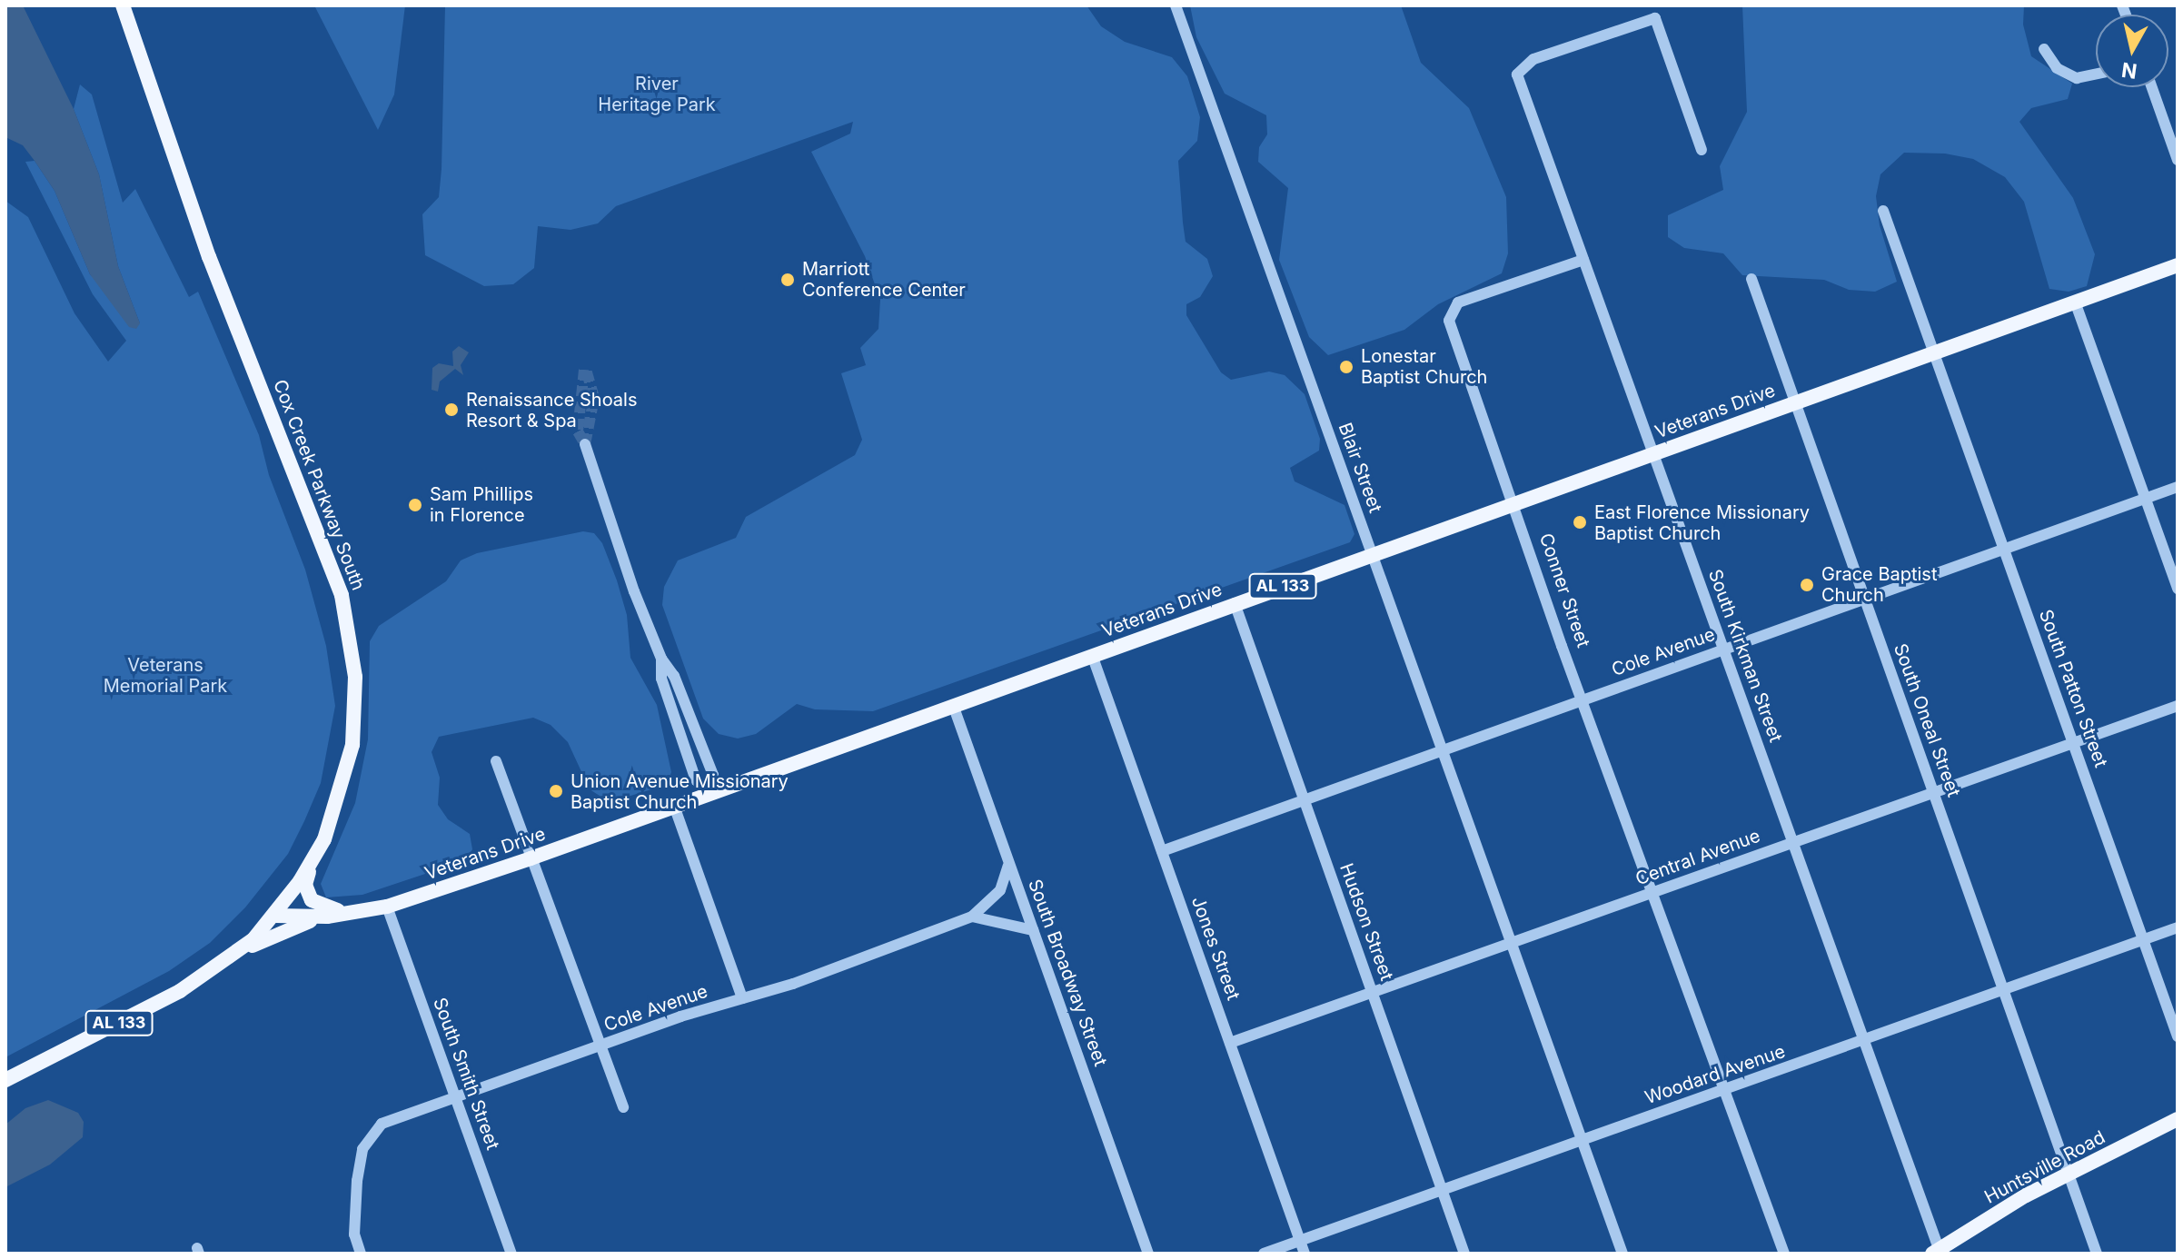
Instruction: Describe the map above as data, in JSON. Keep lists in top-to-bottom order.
{
  "streets": {
    "main road": [
      "Veterans Drive",
      "Cox Creek Parkway South",
      "AL 133",
      "Huntsville Road"
    ],
    "street": [
      "Blair Street",
      "Conner Street",
      "Cole Avenue",
      "South Kirkman Street",
      "South Patton Street",
      "South Oneal Street",
      "Central Avenue",
      "Hudson Street",
      "Jones Street",
      "South Broadway Street",
      "South Smith Street",
      "Woodard Avenue"
    ]
  },
  "crossings": [
    ["Veterans Drive", "Blair Street"],
    ["Veterans Drive", "Cox Creek Parkway South"],
    ["Veterans Drive", "AL 133"],
    ["Veterans Drive", "Conner Street"],
    ["Veterans Drive", "South Kirkman Street"],
    ["Veterans Drive", "South Patton Street"],
    ["Veterans Drive", "South Oneal Street"],
    ["Veterans Drive", "Hudson Street"],
    ["Veterans Drive", "Jones Street"],
    ["Veterans Drive", "South Broadway Street"],
    ["Veterans Drive", "South Smith Street"],
    ["Blair Street", "Cole Avenue"],
    ["Blair Street", "Central Avenue"],
    ["Blair Street", "Woodard Avenue"],
    ["Cox Creek Parkway South", "AL 133"],
    ["Conner Street", "Cole Avenue"],
    ["Conner Street", "South Kirkman Street"],
    ["Conner Street", "Central Avenue"],
    ["Conner Street", "Woodard Avenue"],
    ["Cole Avenue", "South Kirkman Street"],
    ["Cole Avenue", "South Patton Street"],
    ["Cole Avenue", "South Oneal Street"],
    ["Cole Avenue", "Hudson Street"],
    ["Cole Avenue", "Jones Street"],
    ["Cole Avenue", "South Broadway Street"],
    ["Cole Avenue", "South Smith Street"],
    ["South Kirkman Street", "Central Avenue"],
    ["South Kirkman Street", "Woodard Avenue"],
    ["South Kirkman Street", "Huntsville Road"],
    ["South Patton Street", "Central Avenue"],
    ["South Patton Street", "Woodard Avenue"],
    ["South Oneal Street", "Central Avenue"],
    ["South Oneal Street", "Woodard Avenue"],
    ["South Oneal Street", "Huntsville Road"],
    ["Central Avenue", "Hudson Street"],
    ["Central Avenue", "Jones Street"],
    ["Hudson Street", "Woodard Avenue"],
    ["Jones Street", "Woodard Avenue"]
  ],
  "parks": ["River Heritage Park", "Veterans Memorial Park"],
  "places": [
    "Marriott Conference Center",
    "Lonestar Baptist Church",
    "Renaissance Shoals Resort & Spa",
    "Sam Phillips in Florence",
    "East Florence Missionary Baptist Church",
    "Grace Baptist Church",
    "Union Avenue Missionary Baptist Church"
  ],
  "north": "bottom"
}
